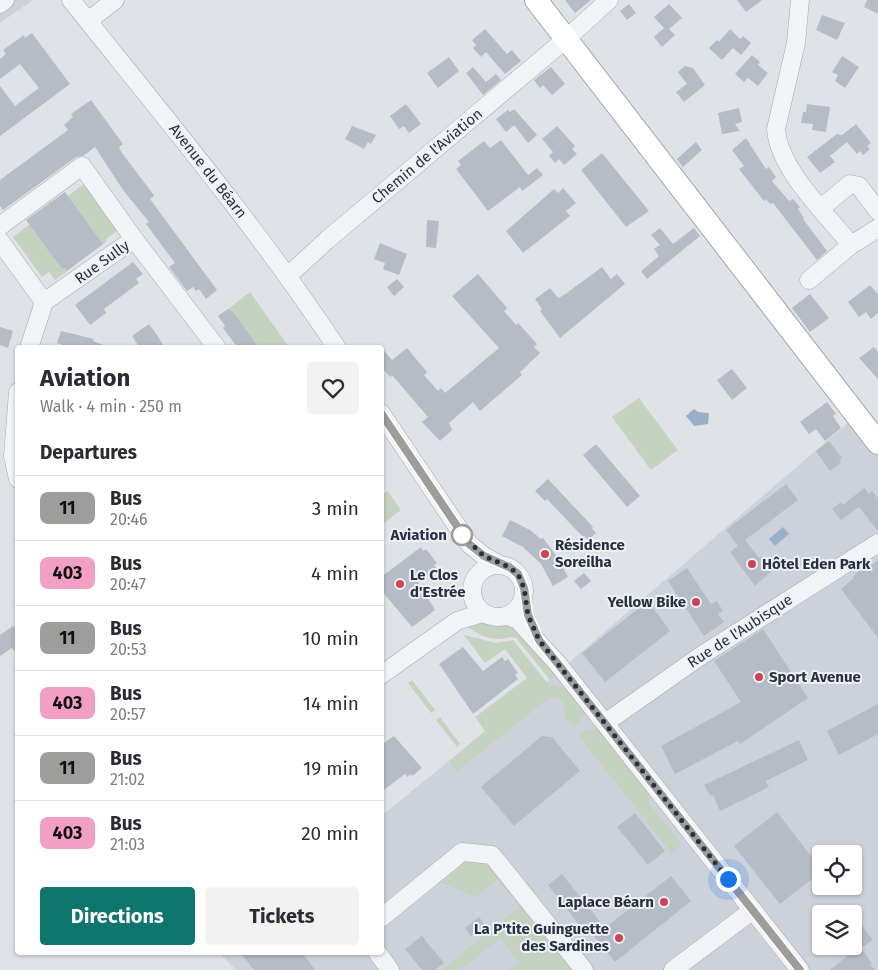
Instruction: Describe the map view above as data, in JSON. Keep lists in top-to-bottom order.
{
  "streets": {
    "street": [
      "Chemin de l'Aviation",
      "Avenue du Béarn",
      "Rue Sully",
      "Rue de l'Aubisque"
    ]
  },
  "crossings": [
    ["Chemin de l'Aviation", "Avenue du Béarn"]
  ],
  "places": [
    "Aviation",
    "Résidence Soreilha",
    "Hôtel Eden Park",
    "Le Clos d'Estrée",
    "Yellow Bike",
    "Sport Avenue",
    "Laplace Béarn",
    "La P'tite Guinguette des Sardines"
  ],
  "lines": ["bus line 11"],
  "page": {
    "heading": [
      ["Aviation", "Walk · 4 min · 250 m"],
      "Departures"
    ],
    "list": [
      {
        "mark": "11",
        "name": "Bus",
        "note": "20:46",
        "value": "3 min"
      },
      {
        "mark": "403",
        "name": "Bus",
        "note": "20:47",
        "value": "4 min"
      },
      {
        "mark": "11",
        "name": "Bus",
        "note": "20:53",
        "value": "10 min"
      },
      {
        "mark": "403",
        "name": "Bus",
        "note": "20:57",
        "value": "14 min"
      },
      {
        "mark": "11",
        "name": "Bus",
        "note": "21:02",
        "value": "19 min"
      },
      {
        "mark": "403",
        "name": "Bus",
        "note": "21:03",
        "value": "20 min"
      }
    ],
    "buttons": ["Directions", "Tickets"]
  }
}
